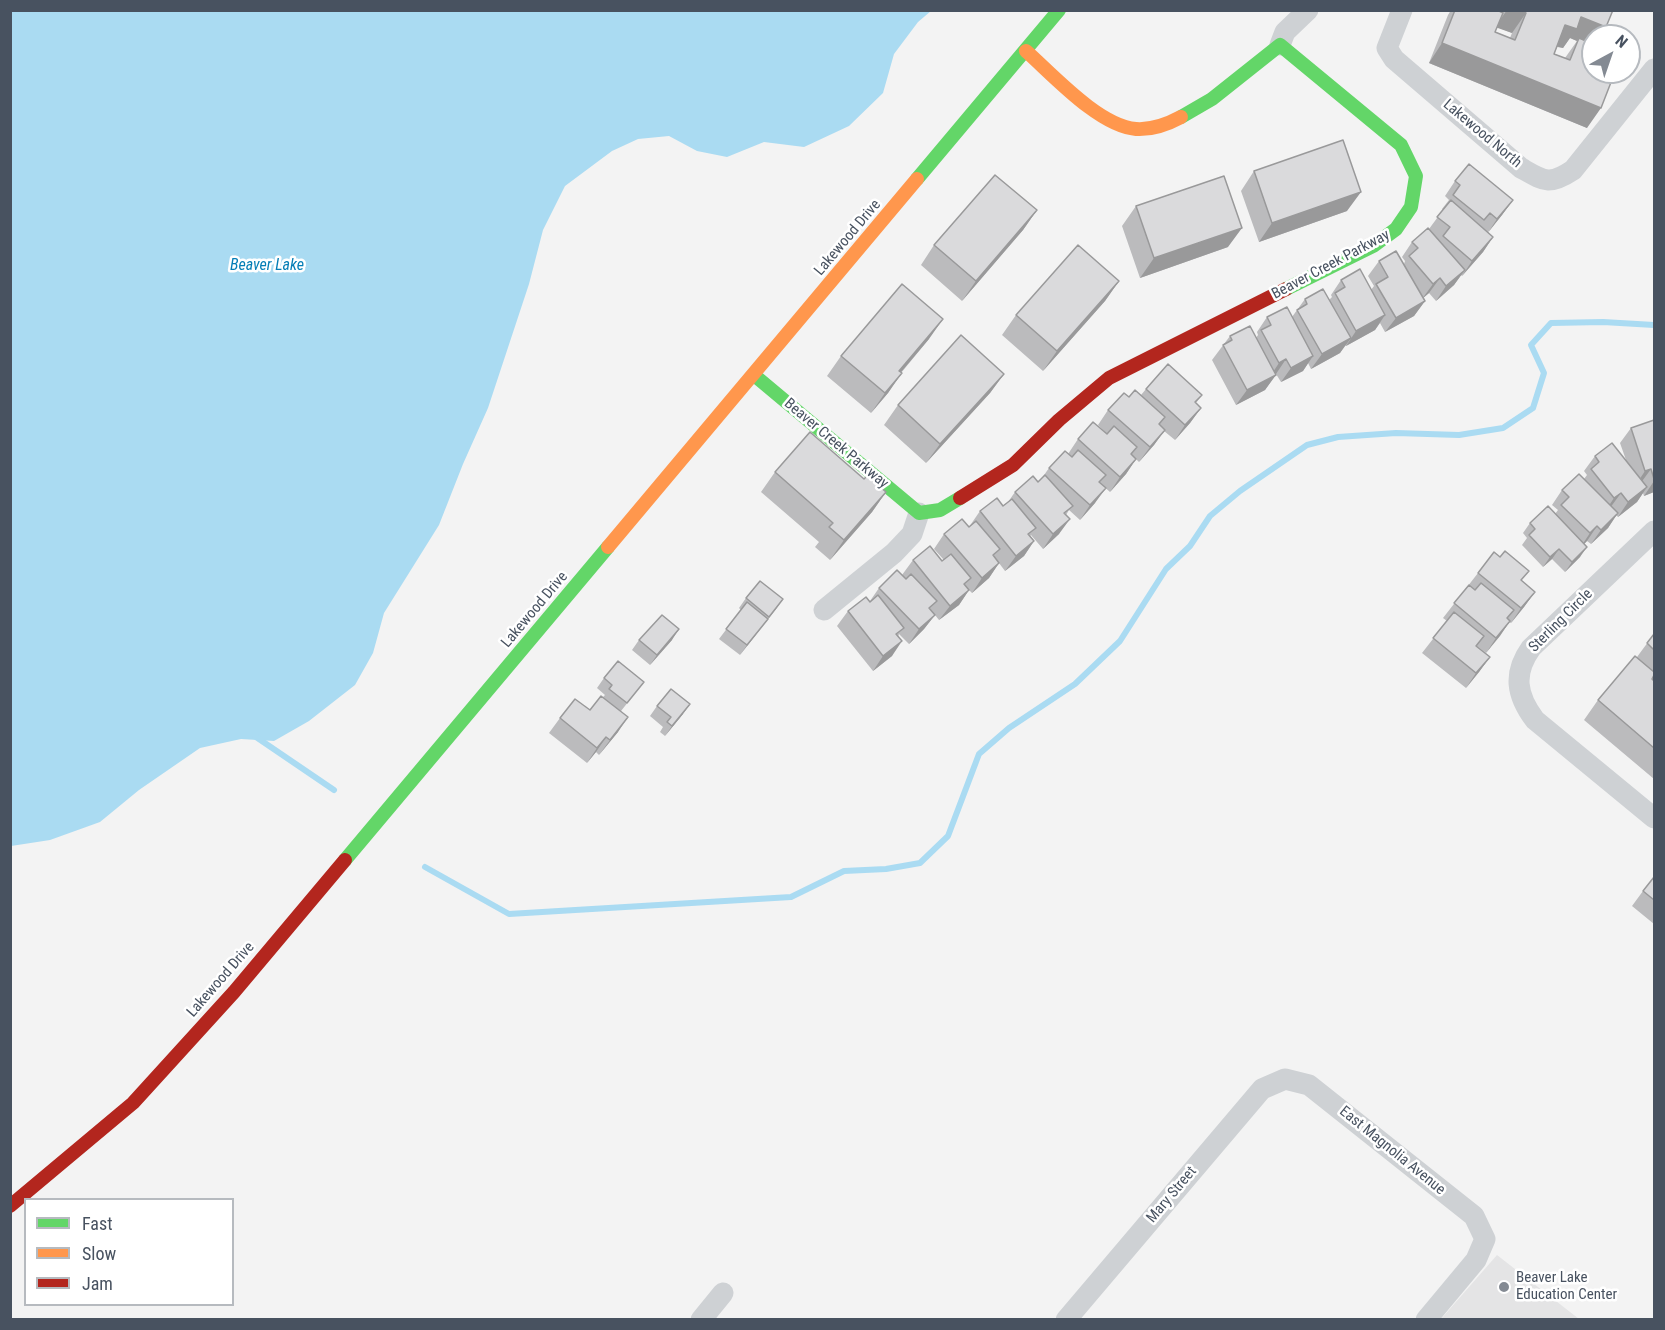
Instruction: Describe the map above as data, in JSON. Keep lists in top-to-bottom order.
{
  "streets": {
    "street": [
      "Lakewood North",
      "Lakewood Drive",
      "Beaver Creek Parkway",
      "Sterling Circle",
      "East Magnolia Avenue",
      "Mary Street"
    ]
  },
  "crossings": [
    ["Lakewood Drive", "Beaver Creek Parkway"],
    ["East Magnolia Avenue", "Mary Street"]
  ],
  "water": ["Beaver Lake"],
  "places": ["Beaver Lake Education Center"],
  "legend": ["Fast", "Slow", "Jam"],
  "north": "top right"
}
